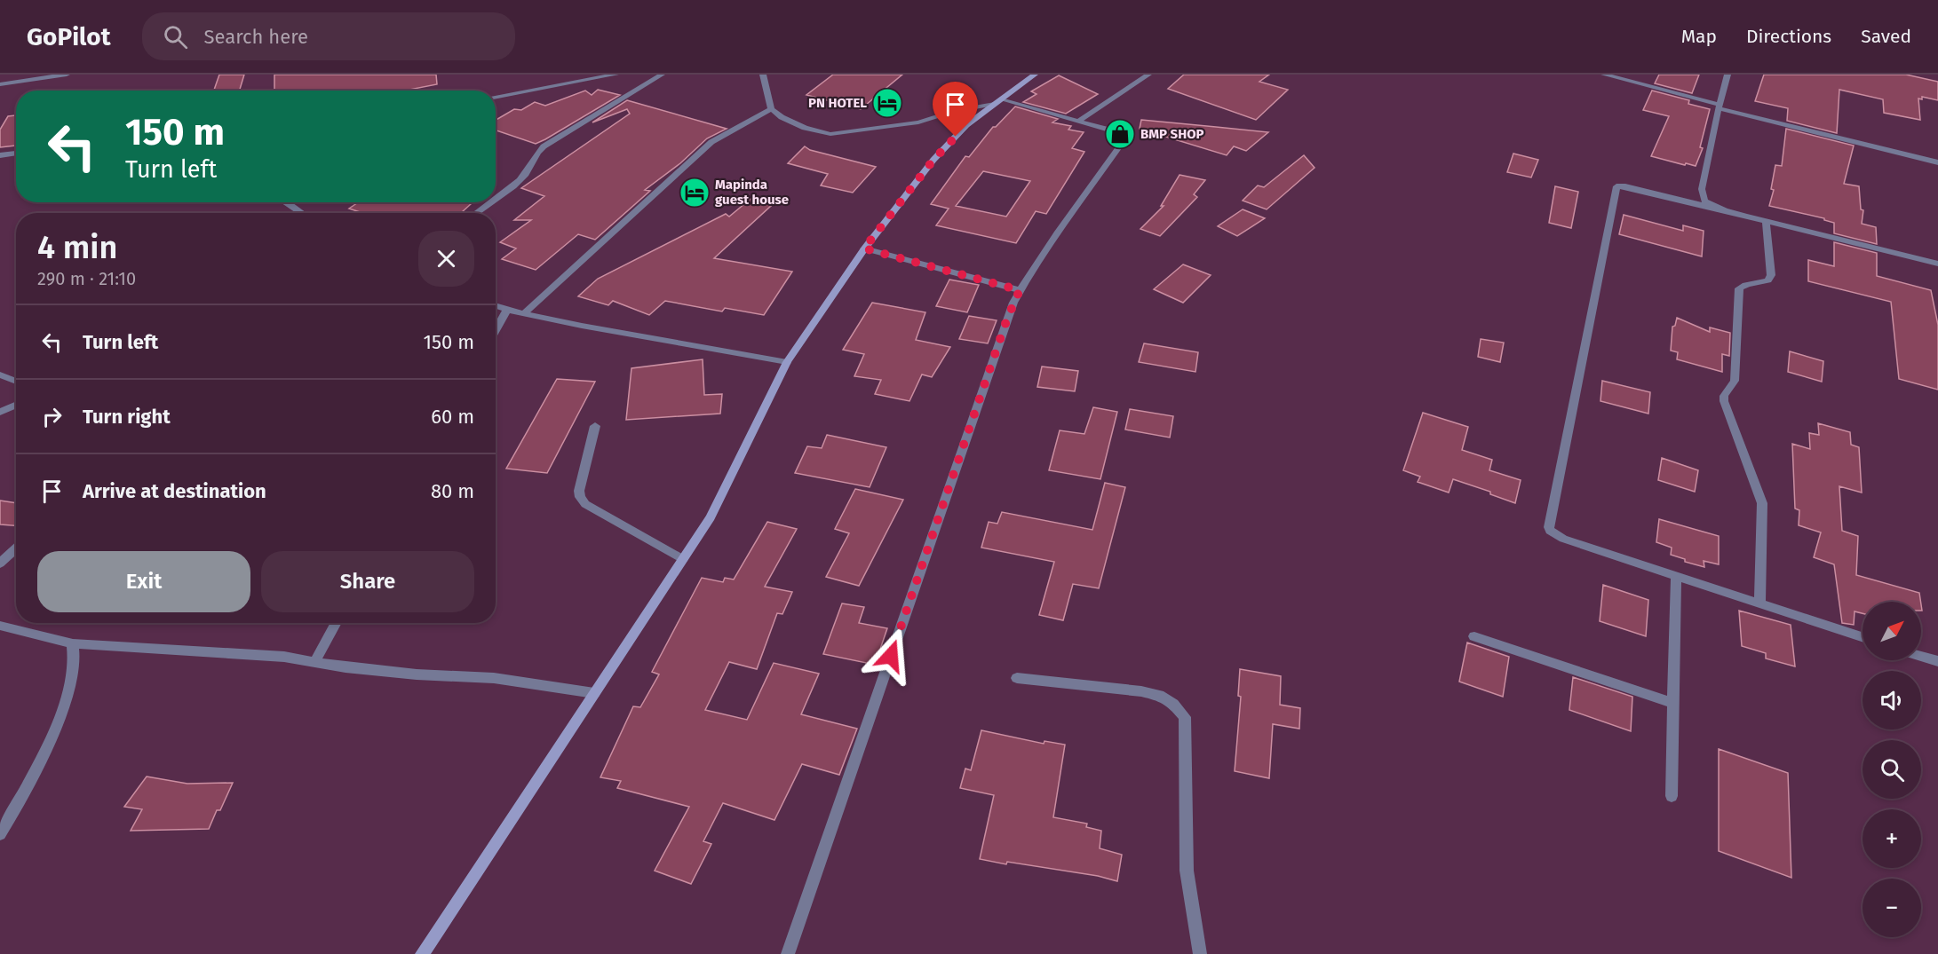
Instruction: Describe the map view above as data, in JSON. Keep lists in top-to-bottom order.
{
  "places": {
    "hotel": ["PN HOTEL", "Mapinda guest house"],
    "shop": ["BMP SHOP"]
  },
  "north": "top right",
  "page": {
    "header": "GoPilot",
    "search": "Search here",
    "nav": ["Map", "Directions", "Saved"],
    "turn": ["150 m", "Turn left"],
    "heading": ["4 min", "290 m · 21:10"],
    "list": [
      {
        "name": "Turn left",
        "value": "150 m"
      },
      {
        "name": "Turn right",
        "value": "60 m"
      },
      {
        "name": "Arrive at destination",
        "value": "80 m"
      }
    ],
    "buttons": ["Exit", "Share"],
    "map_buttons": ["+", "−"]
  }
}
